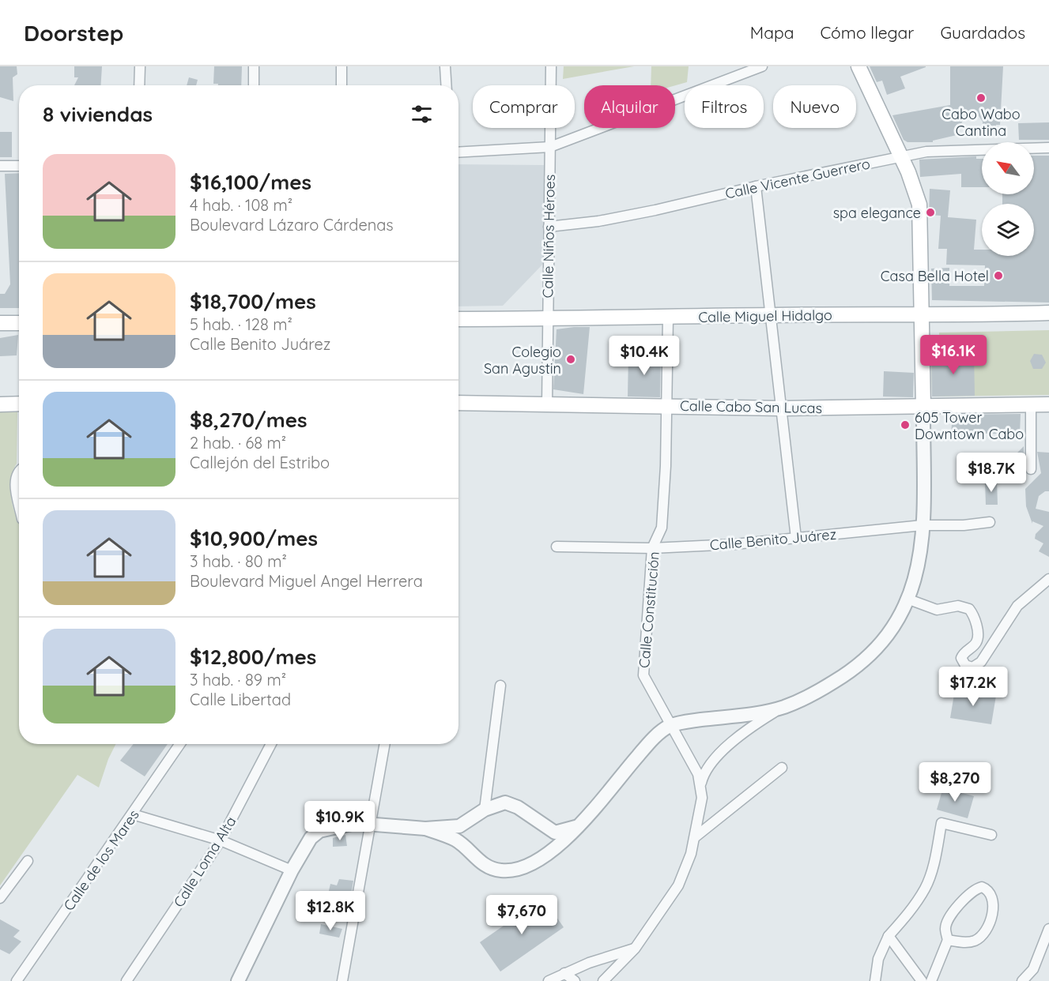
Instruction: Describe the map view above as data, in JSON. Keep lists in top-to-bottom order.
{
  "streets": {
    "main road": ["Calle Miguel Hidalgo", "Calle Cabo San Lucas"],
    "street": [
      "Calle Vicente Guerrero",
      "Calle Niños Héroes",
      "Calle Benito Juárez",
      "Calle Constitución",
      "Calle de los Mares",
      "Calle Loma Alta"
    ]
  },
  "crossings": [
    ["Calle Vicente Guerrero", "Calle Niños Héroes"],
    ["Calle Niños Héroes", "Calle Miguel Hidalgo"],
    ["Calle Niños Héroes", "Calle Cabo San Lucas"],
    ["Calle Miguel Hidalgo", "Calle Constitución"],
    ["Calle Cabo San Lucas", "Calle Constitución"],
    ["Calle Benito Juárez", "Calle Constitución"]
  ],
  "places": [
    "Cabo Wabo Cantina",
    "spa elegance",
    "Casa Bella Hotel",
    "Colegio San Agustin",
    "605 Tower Downtown Cabo"
  ],
  "north": "top left",
  "page": {
    "header": "Doorstep",
    "nav": ["Mapa", "Cómo llegar", "Guardados"],
    "chip": [
      "Comprar",
      "Alquilar",
      "Filtros",
      "Nuevo"
    ],
    "heading": "8 viviendas",
    "list": [
      {
        "name": "$16,100/mes",
        "note": "4 hab. · 108 m² · Boulevard Lázaro Cárdenas"
      },
      {
        "name": "$18,700/mes",
        "note": "5 hab. · 128 m² · Calle Benito Juárez"
      },
      {
        "name": "$8,270/mes",
        "note": "2 hab. · 68 m² · Callejón del Estribo"
      },
      {
        "name": "$10,900/mes",
        "note": "3 hab. · 80 m² · Boulevard Miguel Angel Herrera"
      },
      {
        "name": "$12,800/mes",
        "note": "3 hab. · 89 m² · Calle Libertad"
      }
    ],
    "price": [
      "$16.1K",
      "$10.4K",
      "$18.7K",
      "$17.2K",
      "$8,270",
      "$10.9K",
      "$12.8K",
      "$7,670"
    ]
  }
}
